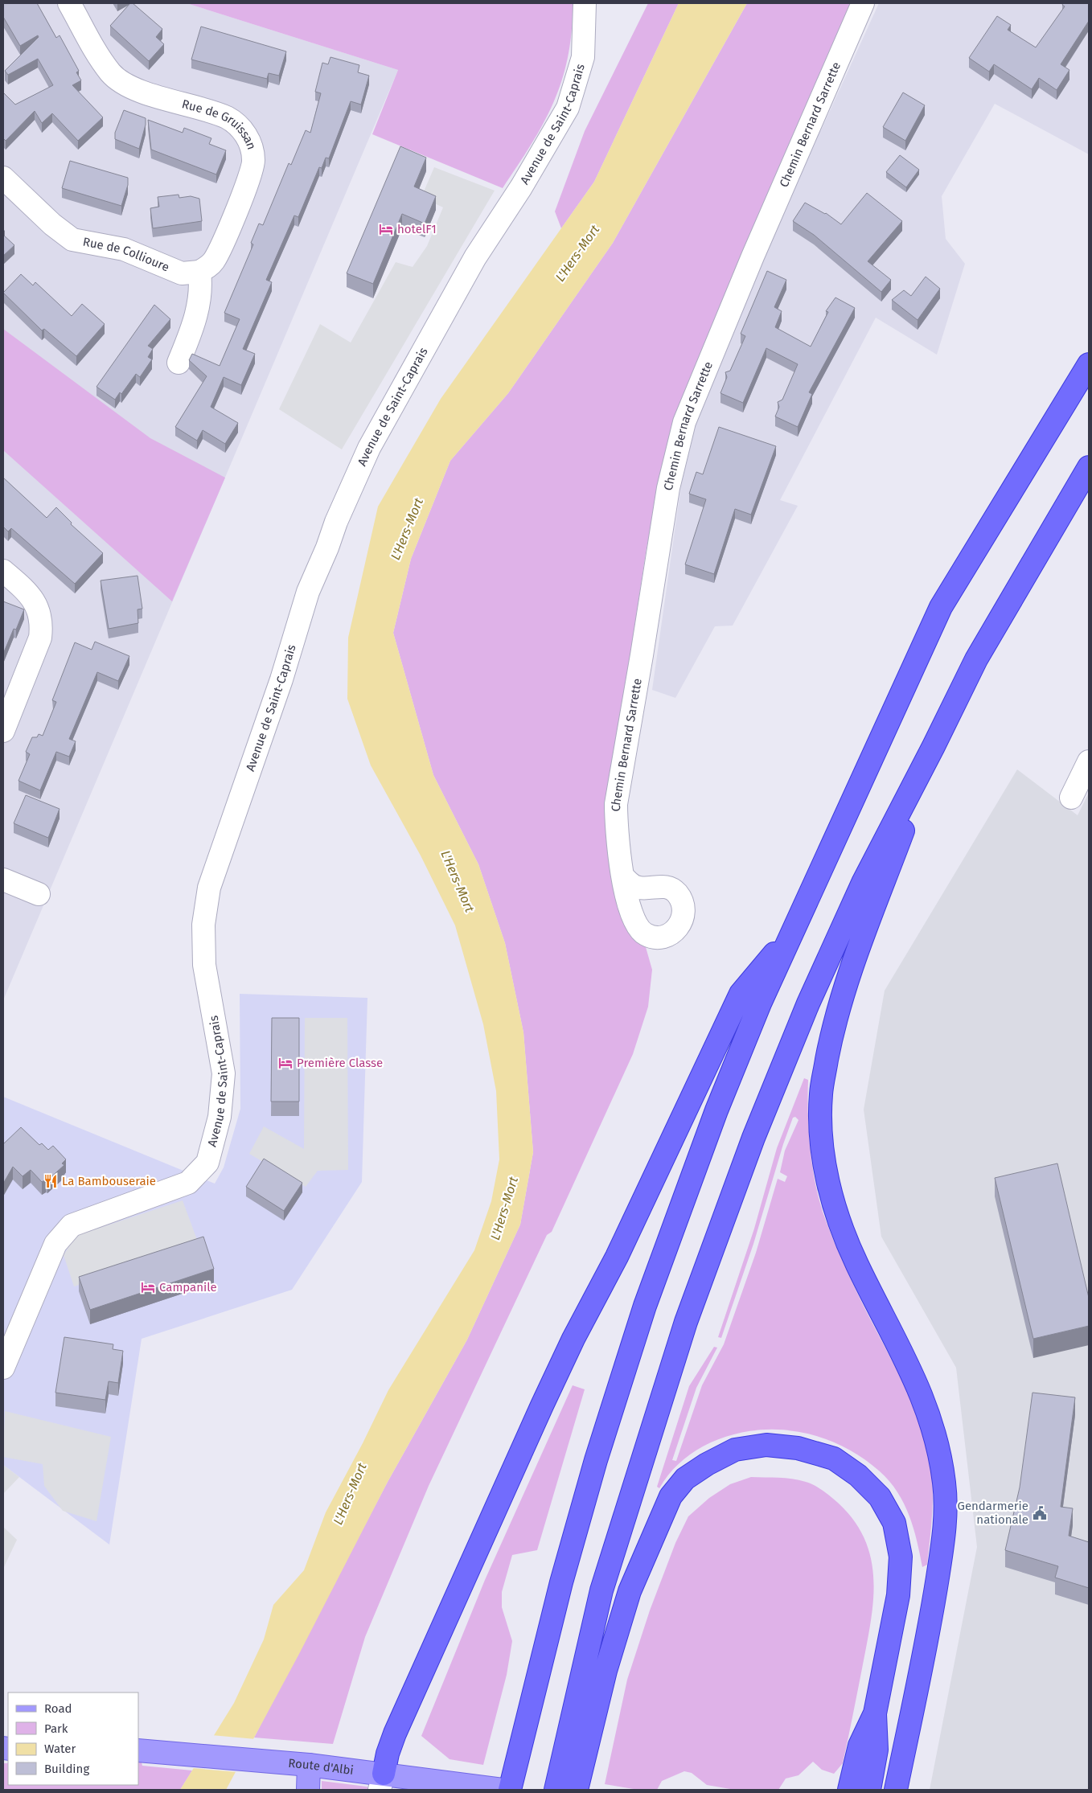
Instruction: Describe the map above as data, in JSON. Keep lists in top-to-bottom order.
{
  "streets": {
    "main road": ["Route d'Albi"],
    "street": [
      "Avenue de Saint-Caprais",
      "Chemin Bernard Sarrette",
      "Rue de Gruissan",
      "Rue de Collioure"
    ]
  },
  "crossings": [
    ["Rue de Gruissan", "Rue de Collioure"]
  ],
  "water": ["L'Hers-Mort"],
  "places": {
    "hotel": ["hotelF1", "Première Classe", "Campanile"],
    "restaurant": ["La Bambouseraie"],
    "public building": ["Gendarmerie nationale"]
  },
  "legend": [
    "Road",
    "Park",
    "Water",
    "Building"
  ]
}
